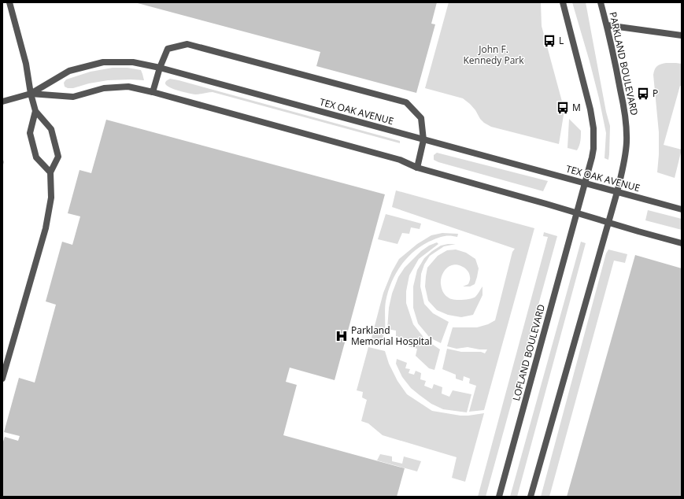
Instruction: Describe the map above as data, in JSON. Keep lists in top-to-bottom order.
{
  "streets": {
    "street": ["PARKLAND BOULEVARD", "TEX OAK AVENUE", "LOFLAND BOULEVARD"]
  },
  "crossings": [
    ["PARKLAND BOULEVARD", "TEX OAK AVENUE"],
    ["TEX OAK AVENUE", "LOFLAND BOULEVARD"]
  ],
  "parks": ["John F. Kennedy Park"],
  "places": {
    "bus stop": ["L", "P", "M"],
    "hospital": ["Parkland Memorial Hospital"]
  }
}
